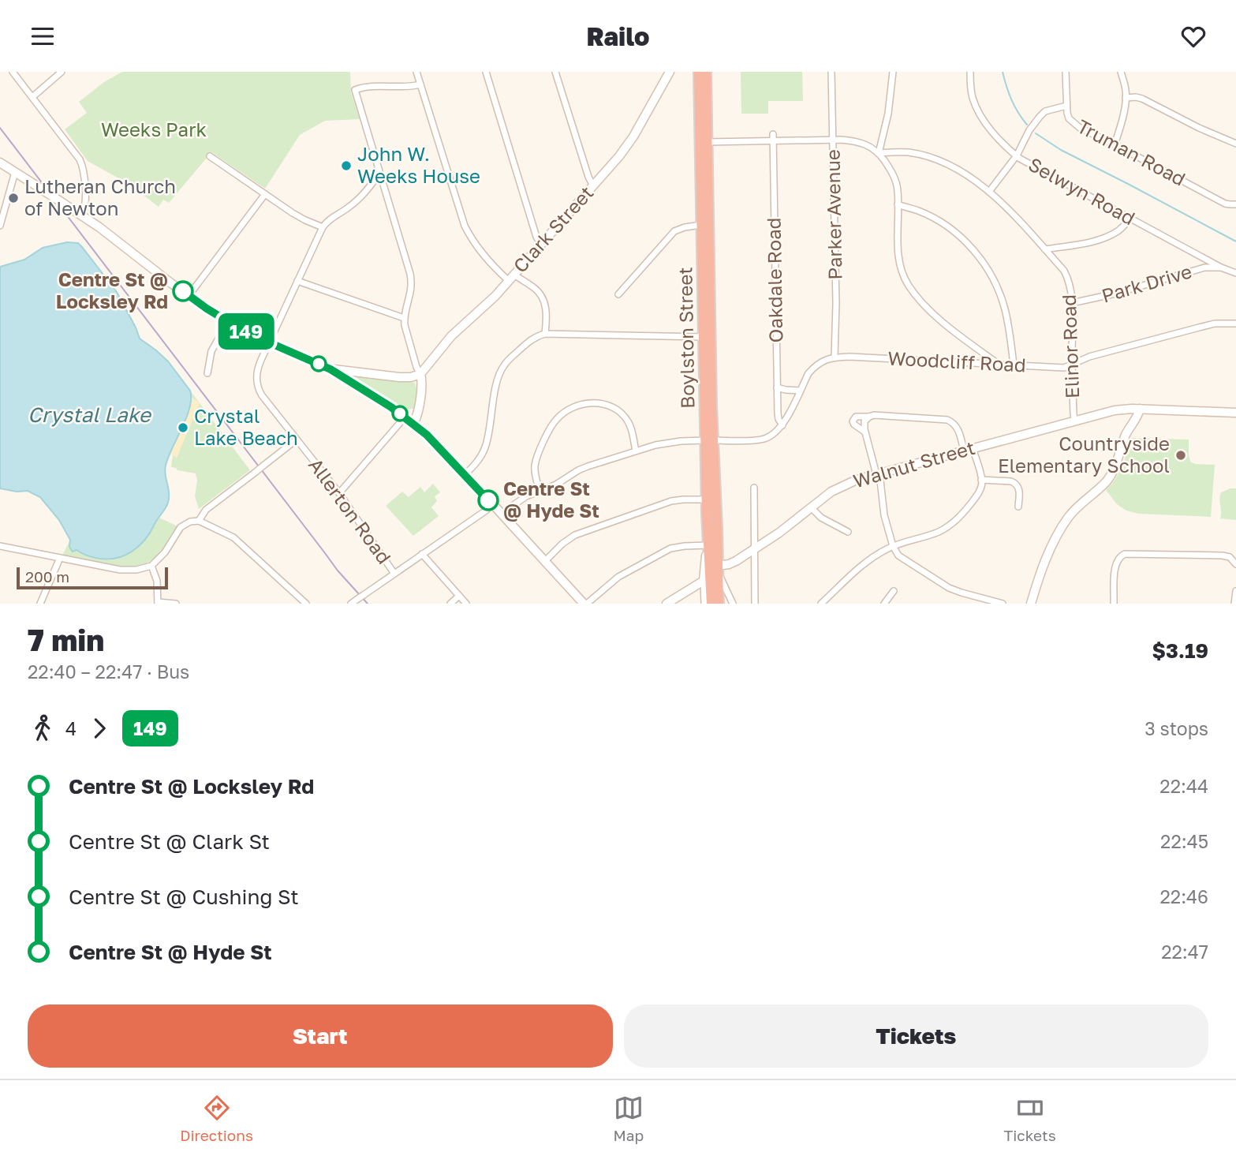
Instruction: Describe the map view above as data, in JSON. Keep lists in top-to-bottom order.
{
  "streets": {
    "highway": ["Boylston Street"],
    "main road": ["Clark Street", "Walnut Street"],
    "street": [
      "Truman Road",
      "Selwyn Road",
      "Parker Avenue",
      "Oakdale Road",
      "Park Drive",
      "Elinor Road",
      "Woodcliff Road",
      "Allerton Road"
    ]
  },
  "crossings": [
    ["Selwyn Road", "Park Drive"],
    ["Parker Avenue", "Woodcliff Road"],
    ["Oakdale Road", "Woodcliff Road"],
    ["Park Drive", "Elinor Road"],
    ["Boylston Street", "Walnut Street"],
    ["Elinor Road", "Woodcliff Road"],
    ["Elinor Road", "Walnut Street"]
  ],
  "water": ["Crystal Lake"],
  "parks": ["Weeks Park"],
  "places": [
    "John W. Weeks House",
    "Lutheran Church of Newton",
    "Centre St @ Locksley Rd",
    "Crystal Lake Beach",
    "Countryside Elementary School",
    "Centre St @ Hyde St"
  ],
  "lines": ["bus line 149"],
  "scale_bar": "200 m",
  "page": {
    "header": "Railo",
    "on_map": "149",
    "scale": "200 m",
    "heading": ["7 min", "22:40 – 22:47 · Bus", "$3.19"],
    "legs": ["4", "149", "3 stops"],
    "list": [
      {
        "name": "Centre St @ Locksley Rd",
        "value": "22:44"
      },
      {
        "name": "Centre St @ Clark St",
        "value": "22:45"
      },
      {
        "name": "Centre St @ Cushing St",
        "value": "22:46"
      },
      {
        "name": "Centre St @ Hyde St",
        "value": "22:47"
      }
    ],
    "buttons": ["Start", "Tickets"],
    "tabs": ["Directions", "Map", "Tickets"]
  }
}
